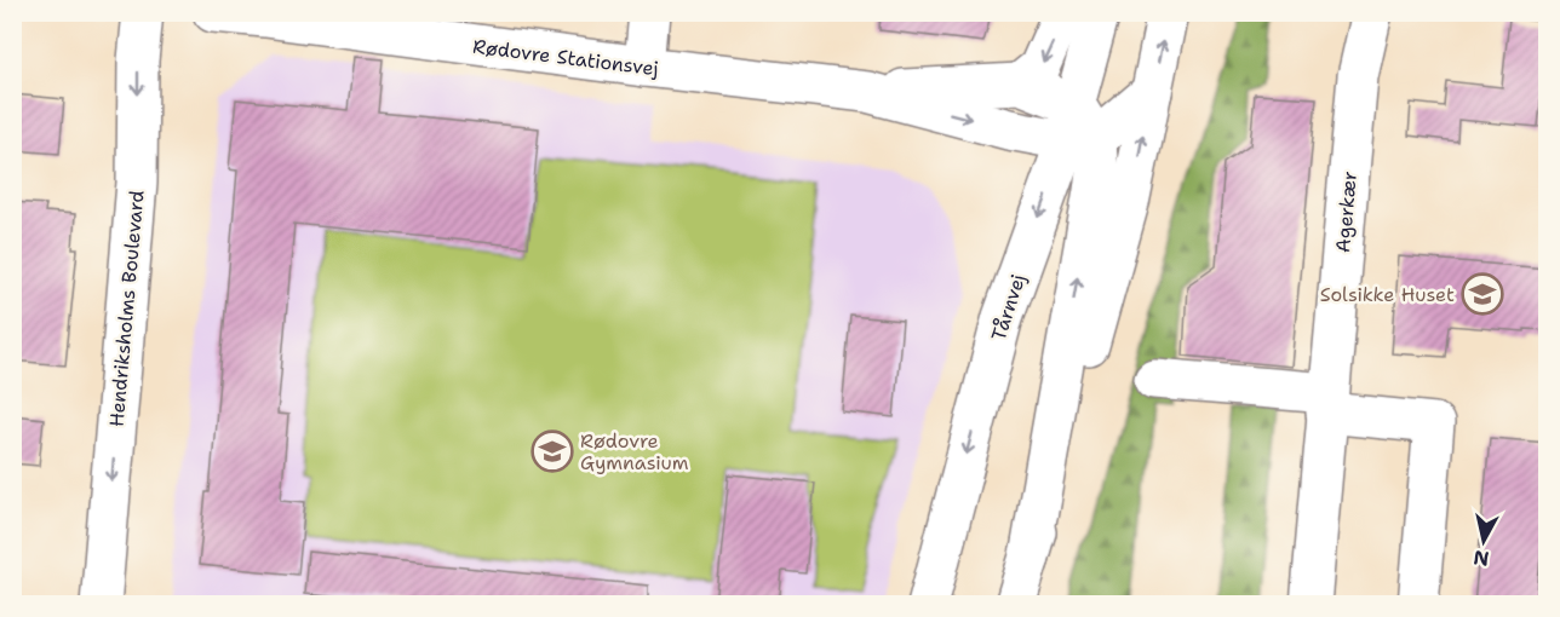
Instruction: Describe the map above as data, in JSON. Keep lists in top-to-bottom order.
{
  "streets": {
    "street": [
      "Rødovre Stationsvej",
      "Agerkær",
      "Tårnvej",
      "Hendriksholms Boulevard"
    ]
  },
  "crossings": [
    ["Rødovre Stationsvej", "Tårnvej"]
  ],
  "one_way": ["Hendriksholms Boulevard"],
  "places": {
    "school or university": ["Solsikke Huset", "Rødovre Gymnasium"]
  },
  "north": "bottom"
}
